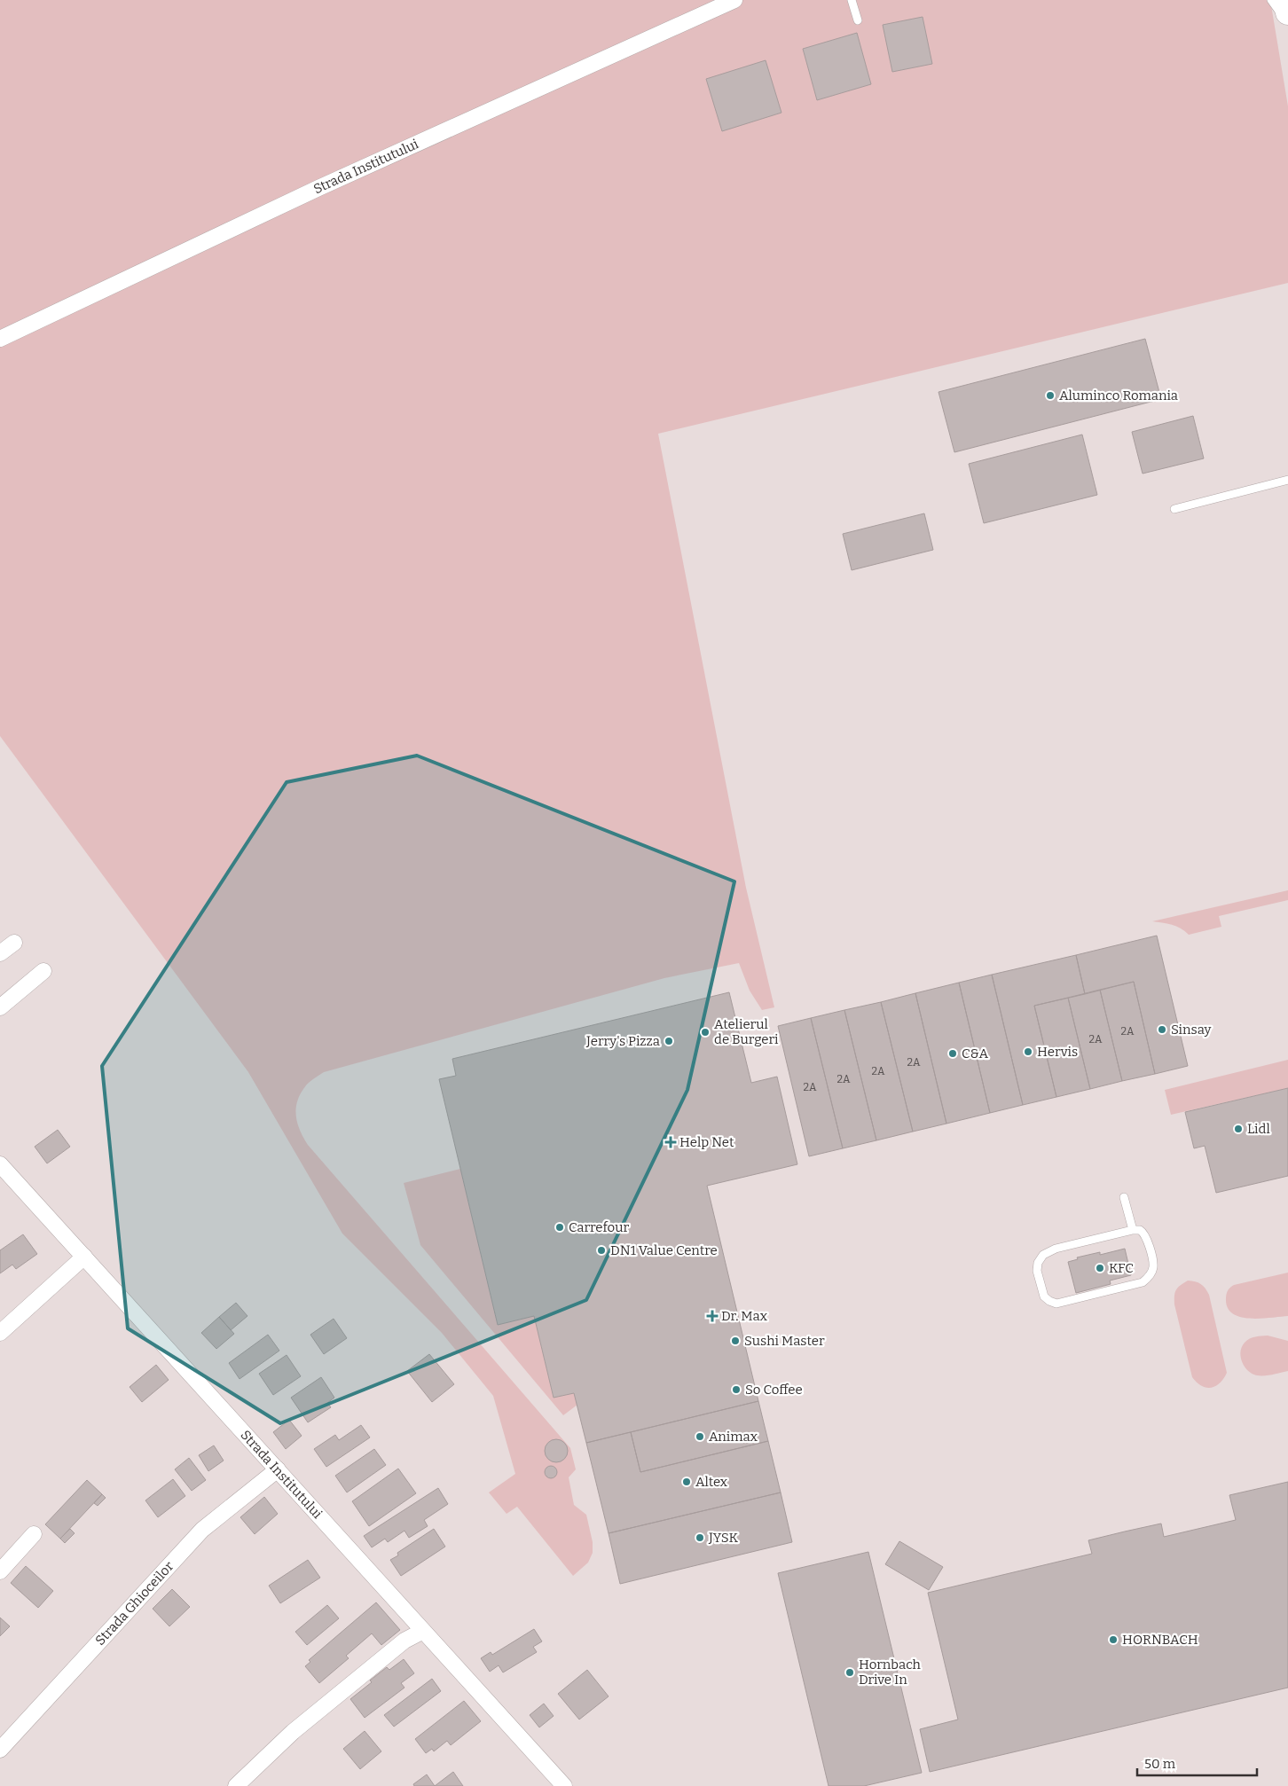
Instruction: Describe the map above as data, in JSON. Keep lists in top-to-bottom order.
{
  "streets": {
    "street": ["Strada Institutului", "Strada Ghioceilor"]
  },
  "crossings": [
    ["Strada Institutului", "Strada Ghioceilor"]
  ],
  "places": {
    "other": [
      "Aluminco Romania",
      "Sinsay",
      "Atelierul de Burgeri",
      "Jerry's Pizza",
      "Hervis",
      "C&A",
      "Lidl",
      "Carrefour",
      "DN1 Value Centre",
      "KFC",
      "Sushi Master",
      "So Coffee",
      "Animax",
      "Altex",
      "JYSK",
      "HORNBACH",
      "Hornbach Drive In"
    ],
    "health": ["Help Net", "Dr. Max"]
  },
  "house_numbers": [
    "2A",
    "2A",
    "2A",
    "2A",
    "2A",
    "2A"
  ],
  "scale_bar": "50 m"
}
